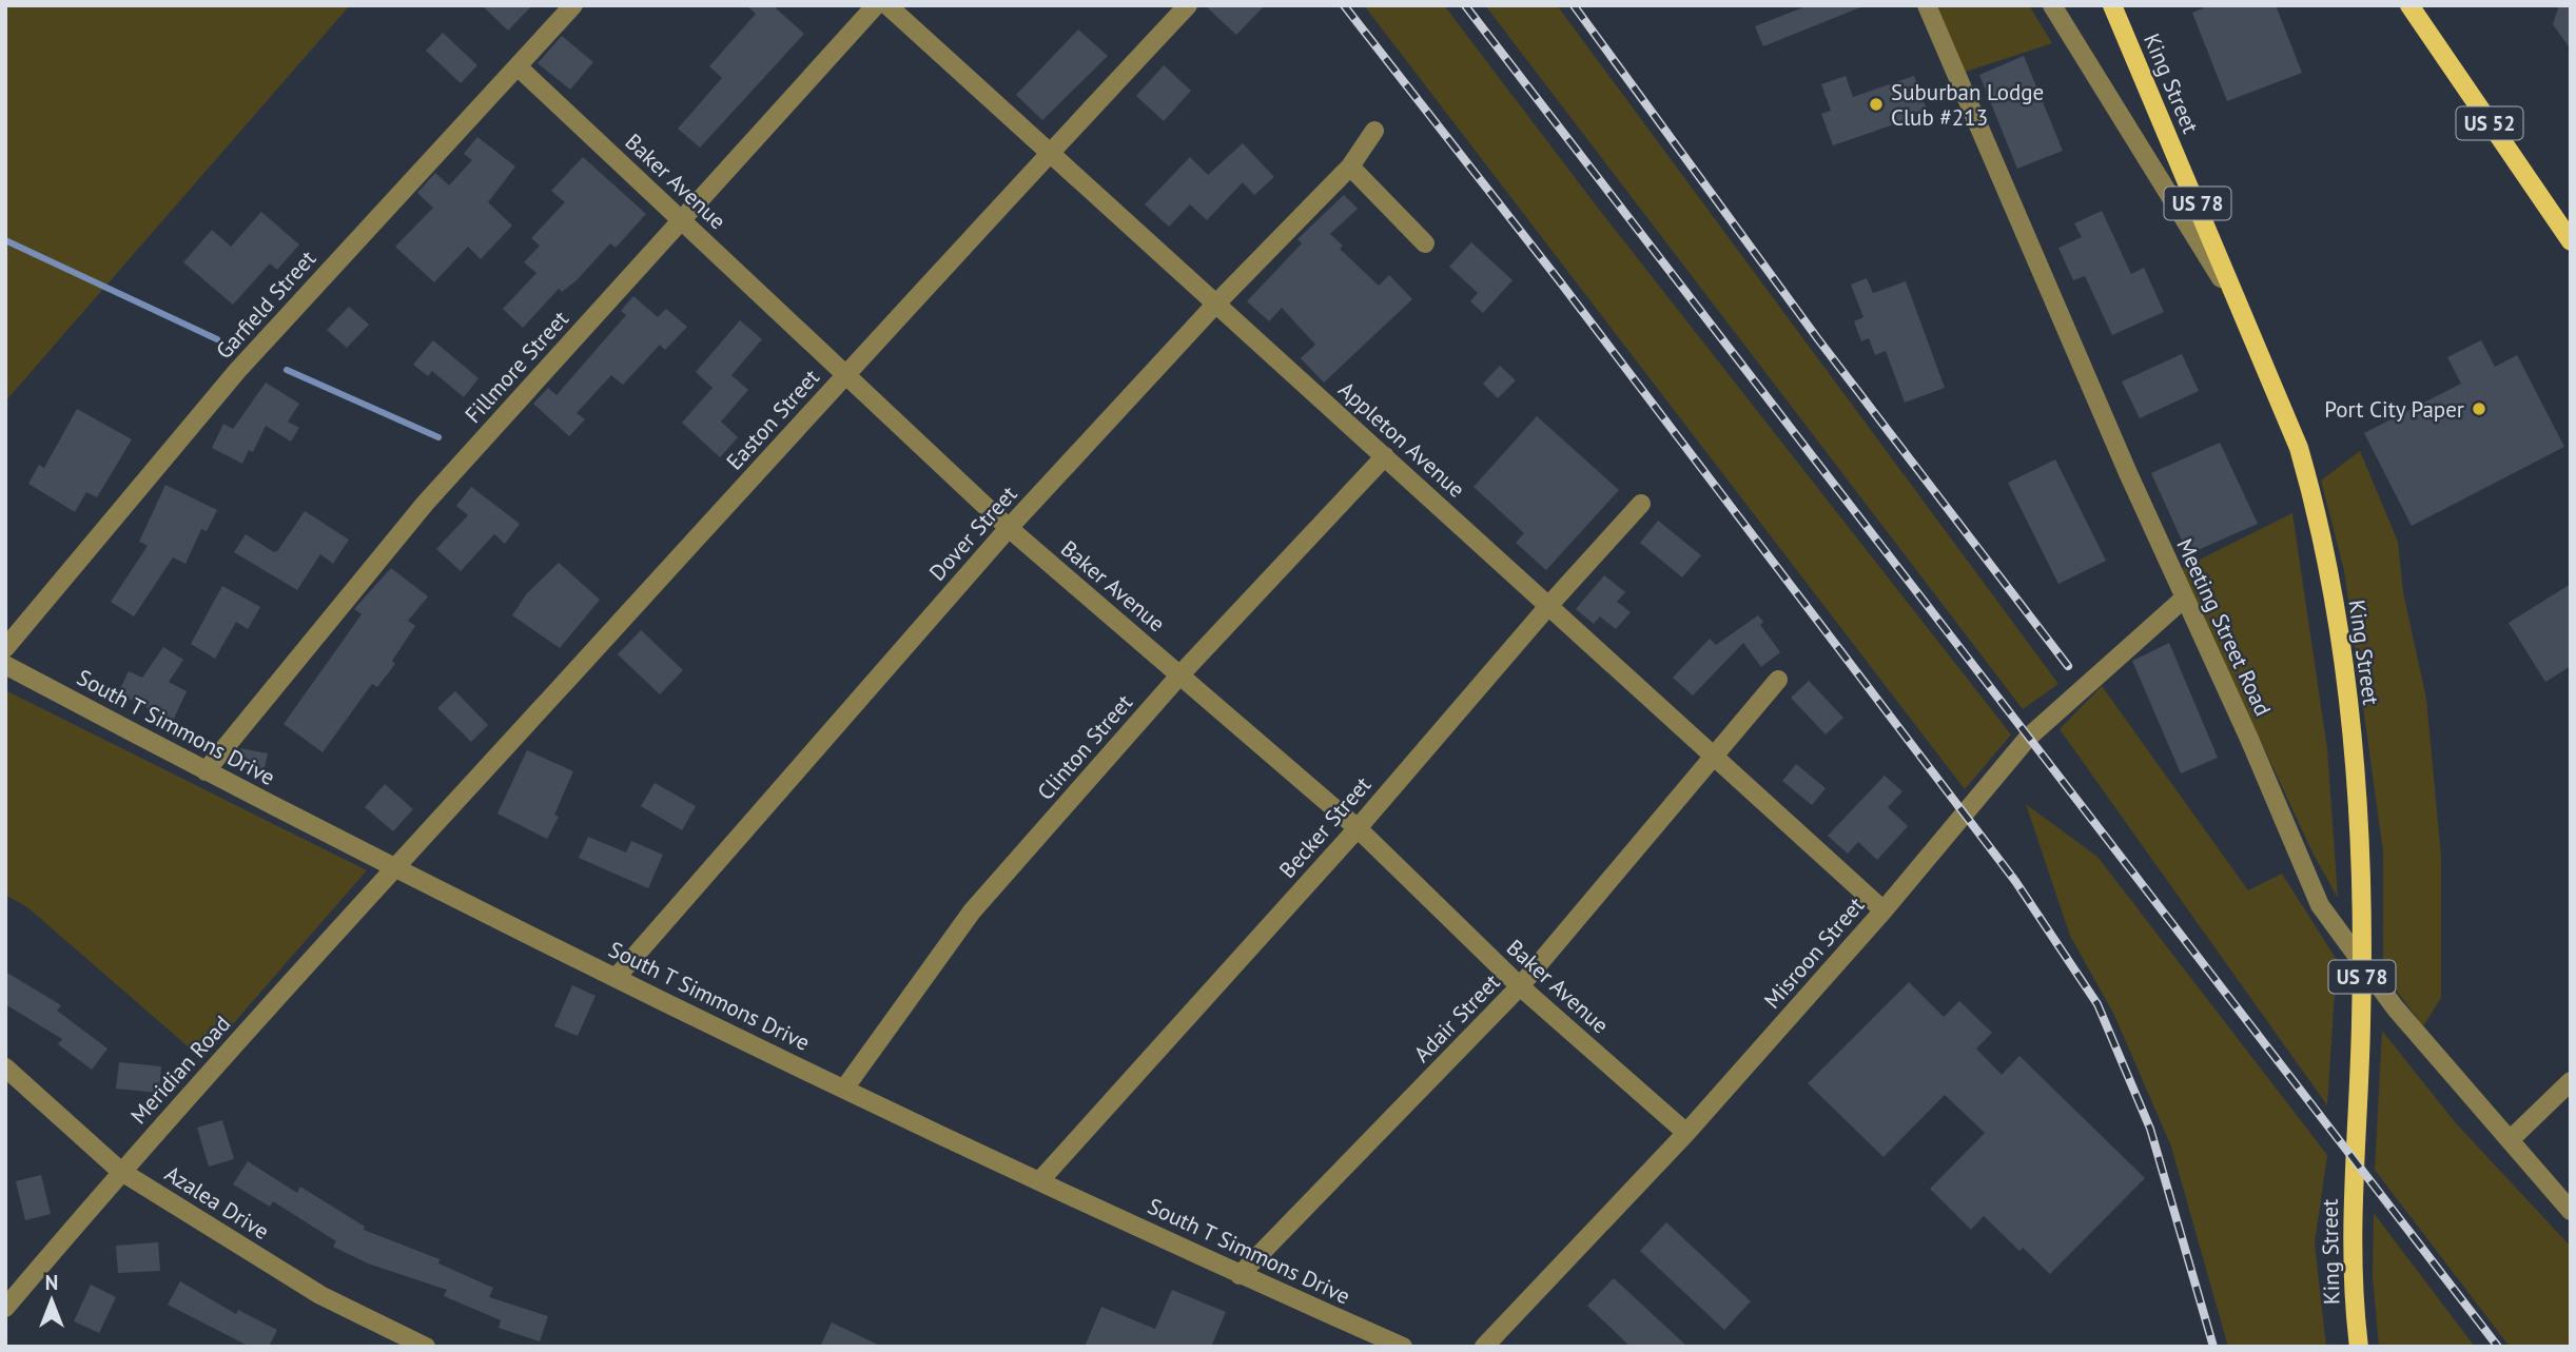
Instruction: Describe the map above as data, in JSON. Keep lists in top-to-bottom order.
{
  "streets": {
    "main road": ["King Street", "US 52", "US 78"],
    "street": [
      "Baker Avenue",
      "Garfield Street",
      "Fillmore Street",
      "Easton Street",
      "Appleton Avenue",
      "Dover Street",
      "Meeting Street Road",
      "South T Simmons Drive",
      "Clinton Street",
      "Becker Street",
      "Misroon Street",
      "Adair Street",
      "Meridian Road",
      "Azalea Drive"
    ]
  },
  "crossings": [
    ["Baker Avenue", "Garfield Street"],
    ["Baker Avenue", "Fillmore Street"],
    ["Baker Avenue", "Easton Street"],
    ["Baker Avenue", "Dover Street"],
    ["Baker Avenue", "Clinton Street"],
    ["Baker Avenue", "Becker Street"],
    ["Baker Avenue", "Misroon Street"],
    ["Baker Avenue", "Adair Street"],
    ["Fillmore Street", "South T Simmons Drive"],
    ["Easton Street", "Appleton Avenue"],
    ["Easton Street", "South T Simmons Drive"],
    ["Easton Street", "Meridian Road"],
    ["Appleton Avenue", "Dover Street"],
    ["Appleton Avenue", "Clinton Street"],
    ["Appleton Avenue", "Becker Street"],
    ["Appleton Avenue", "Misroon Street"],
    ["Appleton Avenue", "Adair Street"],
    ["Dover Street", "South T Simmons Drive"],
    ["Meeting Street Road", "Misroon Street"],
    ["South T Simmons Drive", "Clinton Street"],
    ["South T Simmons Drive", "Becker Street"],
    ["South T Simmons Drive", "Adair Street"],
    ["South T Simmons Drive", "Meridian Road"],
    ["Meridian Road", "Azalea Drive"]
  ],
  "places": ["Suburban Lodge Club #213", "Port City Paper"],
  "north": "top"
}
